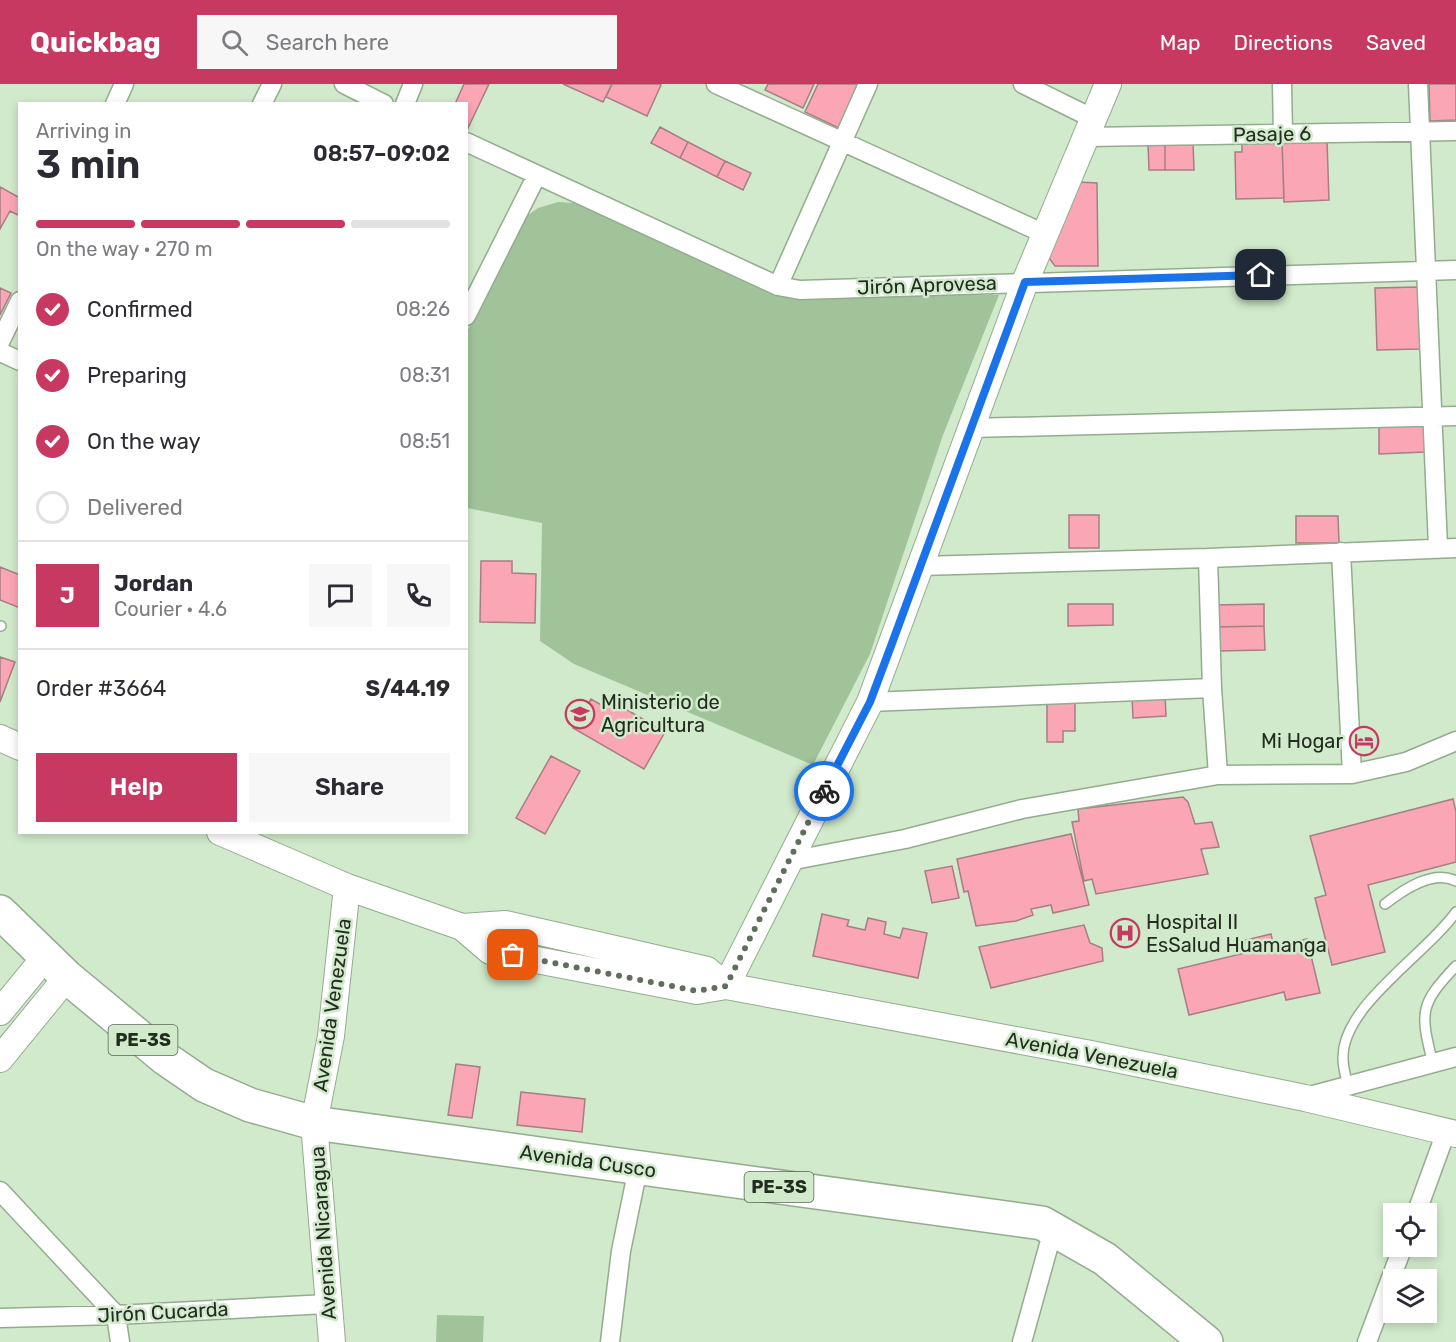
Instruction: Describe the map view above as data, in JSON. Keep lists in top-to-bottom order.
{
  "streets": {
    "highway": ["PE-3S", "Avenida Cusco"],
    "street": [
      "Pasaje 6",
      "Jirón Aprovesa",
      "Avenida Venezuela",
      "Avenida Nicaragua",
      "Jirón Cucarda"
    ]
  },
  "crossings": [
    ["Avenida Venezuela", "Avenida Cusco"],
    ["Avenida Venezuela", "Avenida Nicaragua"],
    ["Avenida Cusco", "Avenida Nicaragua"],
    ["Avenida Nicaragua", "Jirón Cucarda"]
  ],
  "places": {
    "school or university": ["Ministerio de Agricultura"],
    "hotel": ["Mi Hogar"],
    "hospital": ["Hospital II EsSalud Huamanga"]
  },
  "page": {
    "header": "Quickbag",
    "search": "Search here",
    "nav": ["Map", "Directions", "Saved"],
    "heading": ["3 min", "Arriving in", "08:57–09:02"],
    "panel": [
      "Jordan",
      "Courier · 4.6",
      "Order #3664",
      "S/44.19"
    ],
    "bar": "On the way · 270 m",
    "list": [
      ["Confirmed", "08:26"],
      ["Preparing", "08:31"],
      ["On the way", "08:51"],
      "Delivered"
    ],
    "round": "J",
    "buttons": ["Help", "Share"]
  }
}
